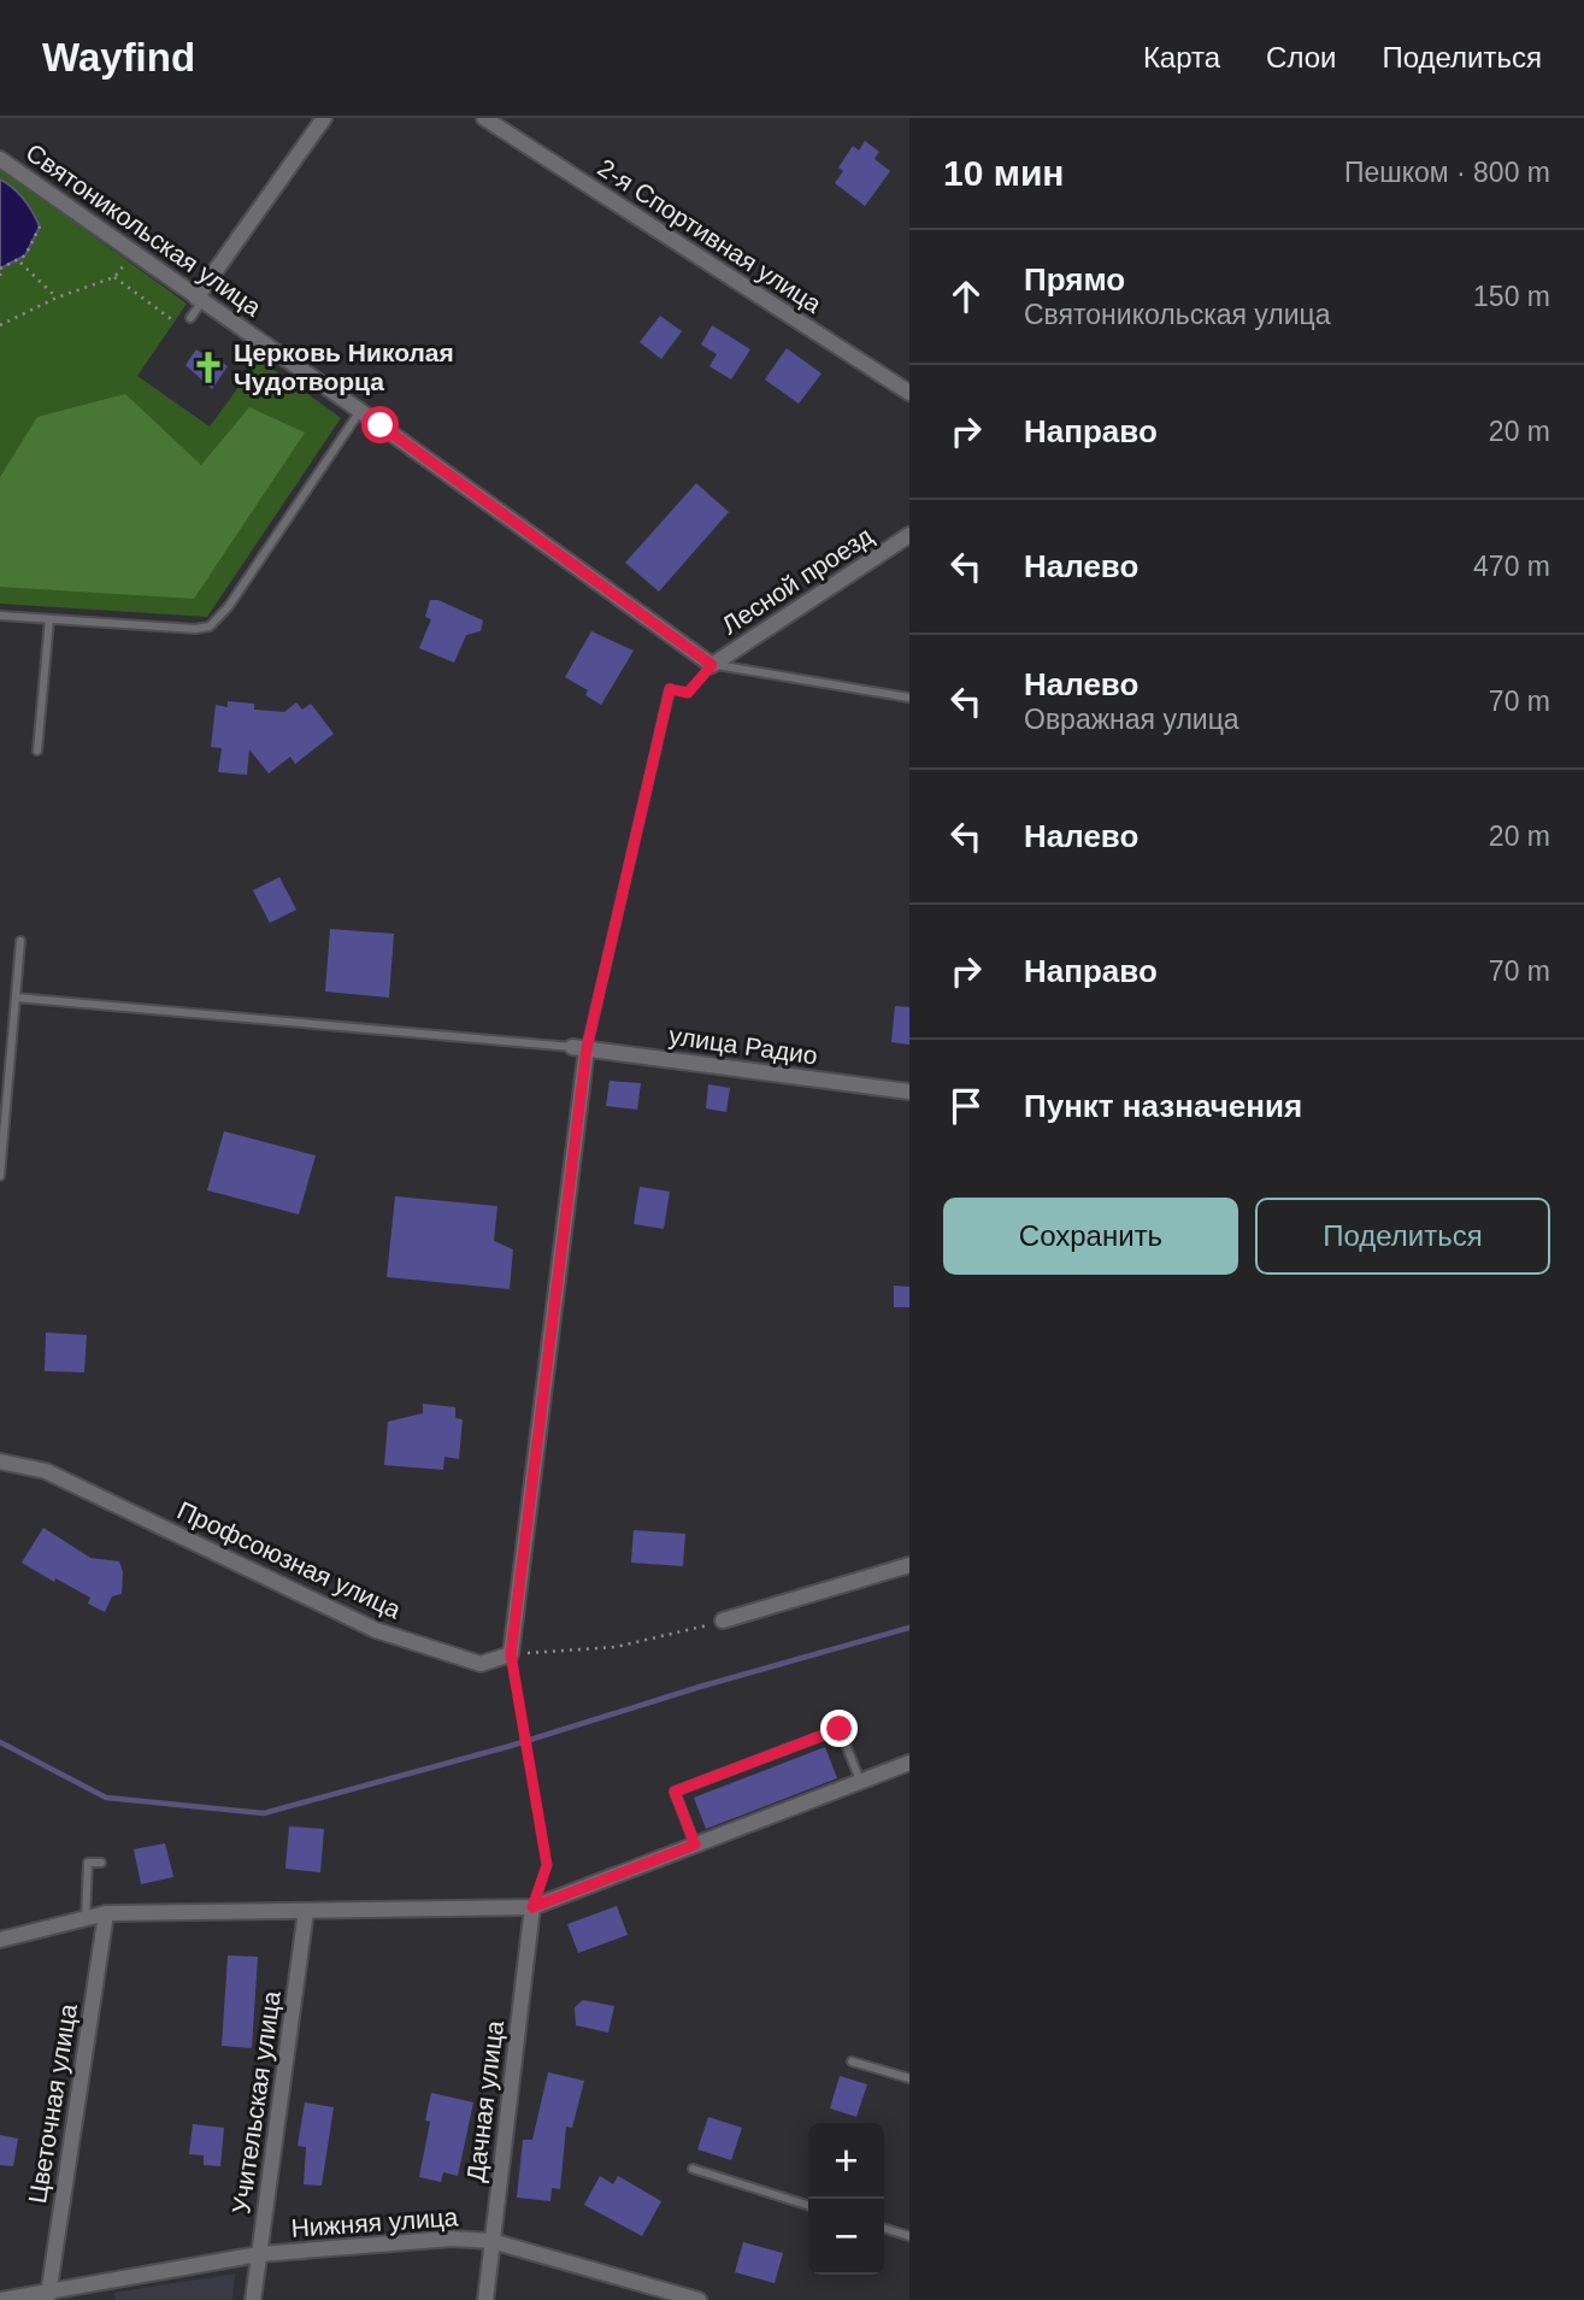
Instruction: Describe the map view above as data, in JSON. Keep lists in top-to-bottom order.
{
  "streets": {
    "street": [
      "Святоникольская улица",
      "2-я Спортивная улица",
      "Лесной проезд",
      "улица Радио",
      "Профсоюзная улица",
      "Дачная улица",
      "Учительская улица",
      "Цветочная улица",
      "Нижняя улица"
    ]
  },
  "crossings": [
    ["Святоникольская улица", "Лесной проезд"],
    ["Дачная улица", "Нижняя улица"],
    ["Учительская улица", "Нижняя улица"],
    ["Цветочная улица", "Нижняя улица"]
  ],
  "places": {
    "church": ["Церковь Николая Чудотворца"]
  },
  "page": {
    "header": "Wayfind",
    "nav": ["Карта", "Слои", "Поделиться"],
    "heading": ["10 мин", "Пешком · 800 m"],
    "list": [
      ["Прямо", "Святоникольская улица", "150 m"],
      ["Направо", "20 m"],
      ["Налево", "470 m"],
      ["Налево", "Овражная улица", "70 m"],
      ["Налево", "20 m"],
      ["Направо", "70 m"],
      "Пункт назначения"
    ],
    "buttons": ["Сохранить", "Поделиться"],
    "map_buttons": ["+", "−"]
  }
}
